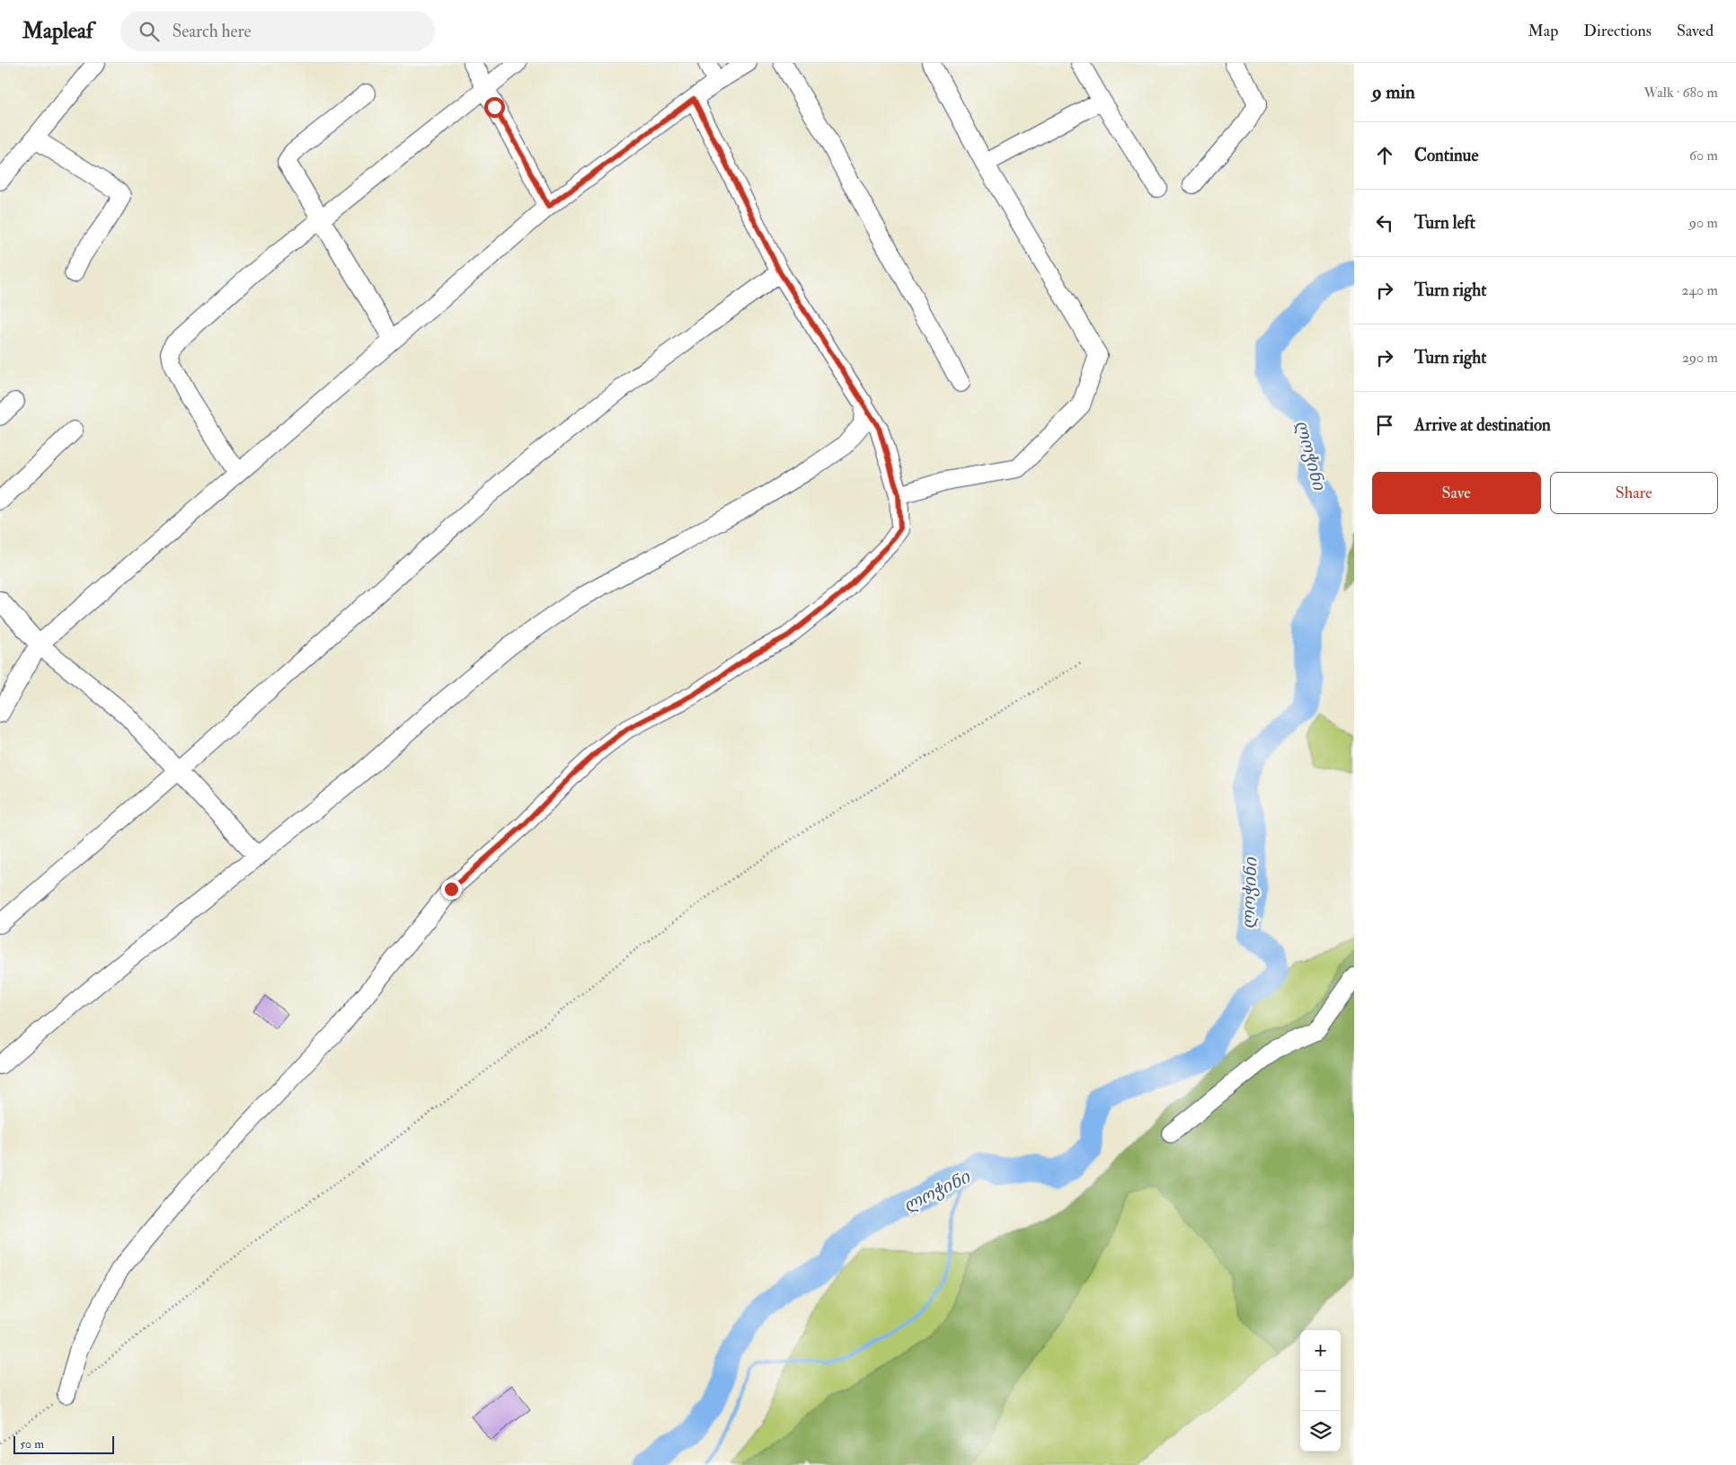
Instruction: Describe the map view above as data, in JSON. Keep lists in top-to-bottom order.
{
  "water": ["ლოჭინი"],
  "scale_bar": "50 m",
  "page": {
    "header": "Mapleaf",
    "search": "Search here",
    "nav": ["Map", "Directions", "Saved"],
    "heading": ["9 min", "Walk · 680 m"],
    "list": [
      ["Continue", "60 m"],
      ["Turn left", "90 m"],
      ["Turn right", "240 m"],
      ["Turn right", "290 m"],
      "Arrive at destination"
    ],
    "buttons": ["Save", "Share"],
    "map_buttons": ["+", "−"],
    "scale": "50 m"
  }
}
